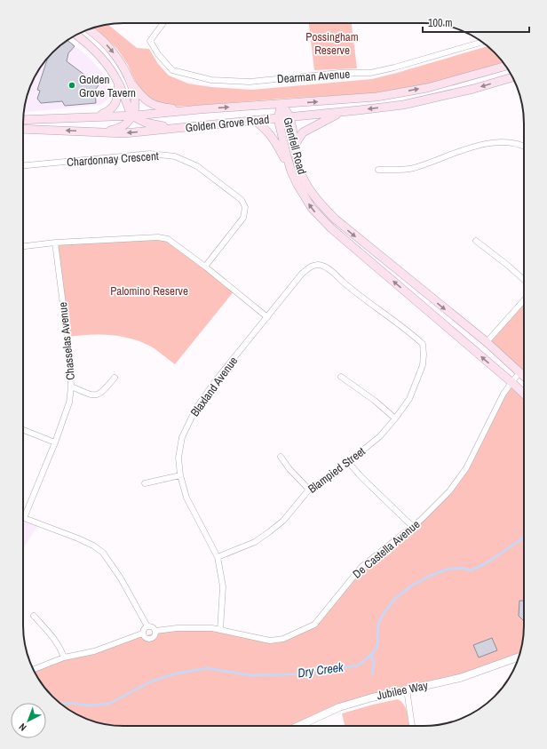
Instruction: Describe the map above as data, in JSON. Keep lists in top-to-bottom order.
{
  "streets": {
    "main road": ["Golden Grove Road", "Grenfell Road"],
    "street": [
      "Dearman Avenue",
      "Chardonnay Crescent",
      "Chasselas Avenue",
      "Blaxland Avenue",
      "Blampied Street",
      "De Castella Avenue",
      "Jubilee Way"
    ]
  },
  "crossings": [
    ["Golden Grove Road", "Grenfell Road"],
    ["Grenfell Road", "De Castella Avenue"],
    ["Blaxland Avenue", "Blampied Street"],
    ["Blaxland Avenue", "De Castella Avenue"]
  ],
  "water": ["Dry Creek"],
  "parks": ["Possingham Reserve", "Palomino Reserve"],
  "places": ["Golden Grove Tavern"],
  "scale_bar": "100 m",
  "north": "bottom left"
}
